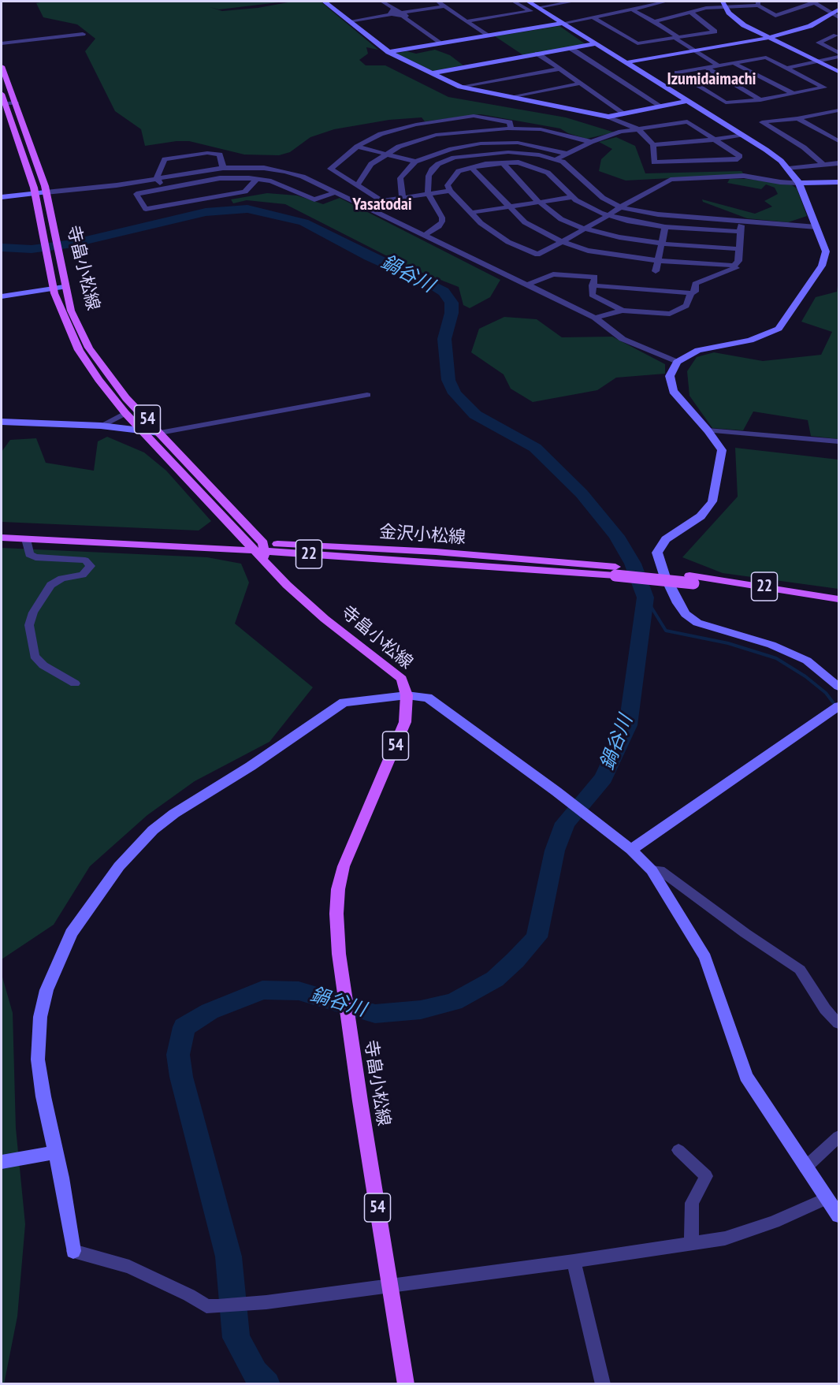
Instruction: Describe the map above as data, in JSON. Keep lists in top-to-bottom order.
{
  "streets": {
    "main road": [
      "寺畠小松線",
      "54",
      "金沢小松線",
      "22"
    ]
  },
  "crossings": [
    ["寺畠小松線", "金沢小松線"]
  ],
  "districts": ["Izumidaimachi", "Yasatodai"],
  "water": ["鍋谷川"]
}
